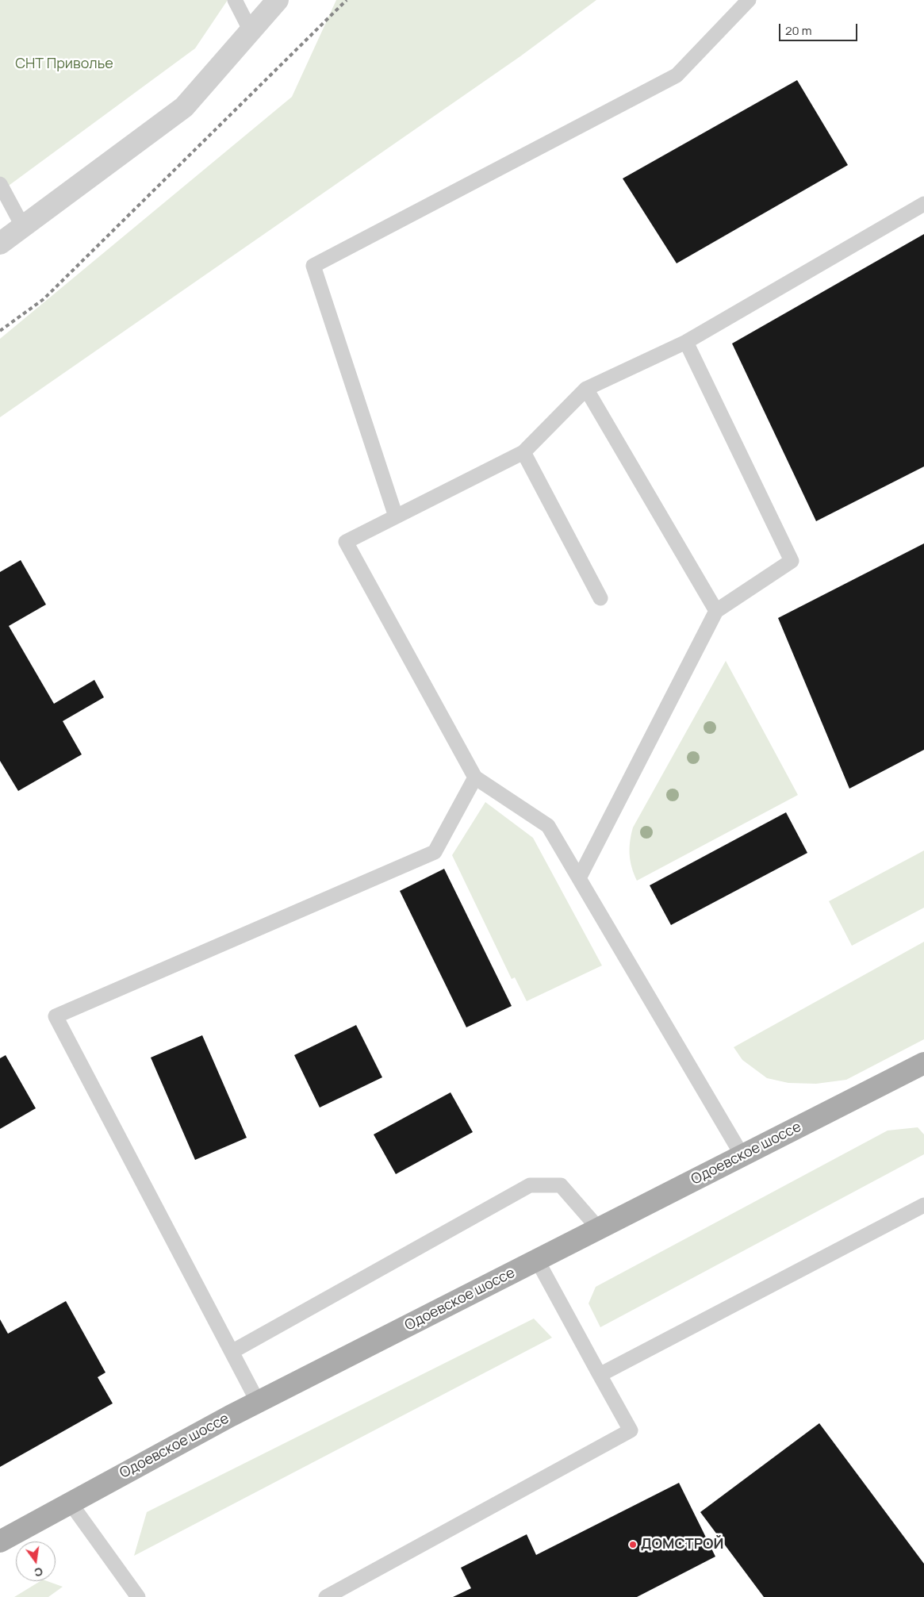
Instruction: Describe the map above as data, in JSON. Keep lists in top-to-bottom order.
{
  "streets": {
    "main road": ["Одоевское шоссе"]
  },
  "parks": ["СНТ Приволье"],
  "places": ["ДОМСТРОЙ"],
  "scale_bar": "20 m",
  "north": "bottom"
}
